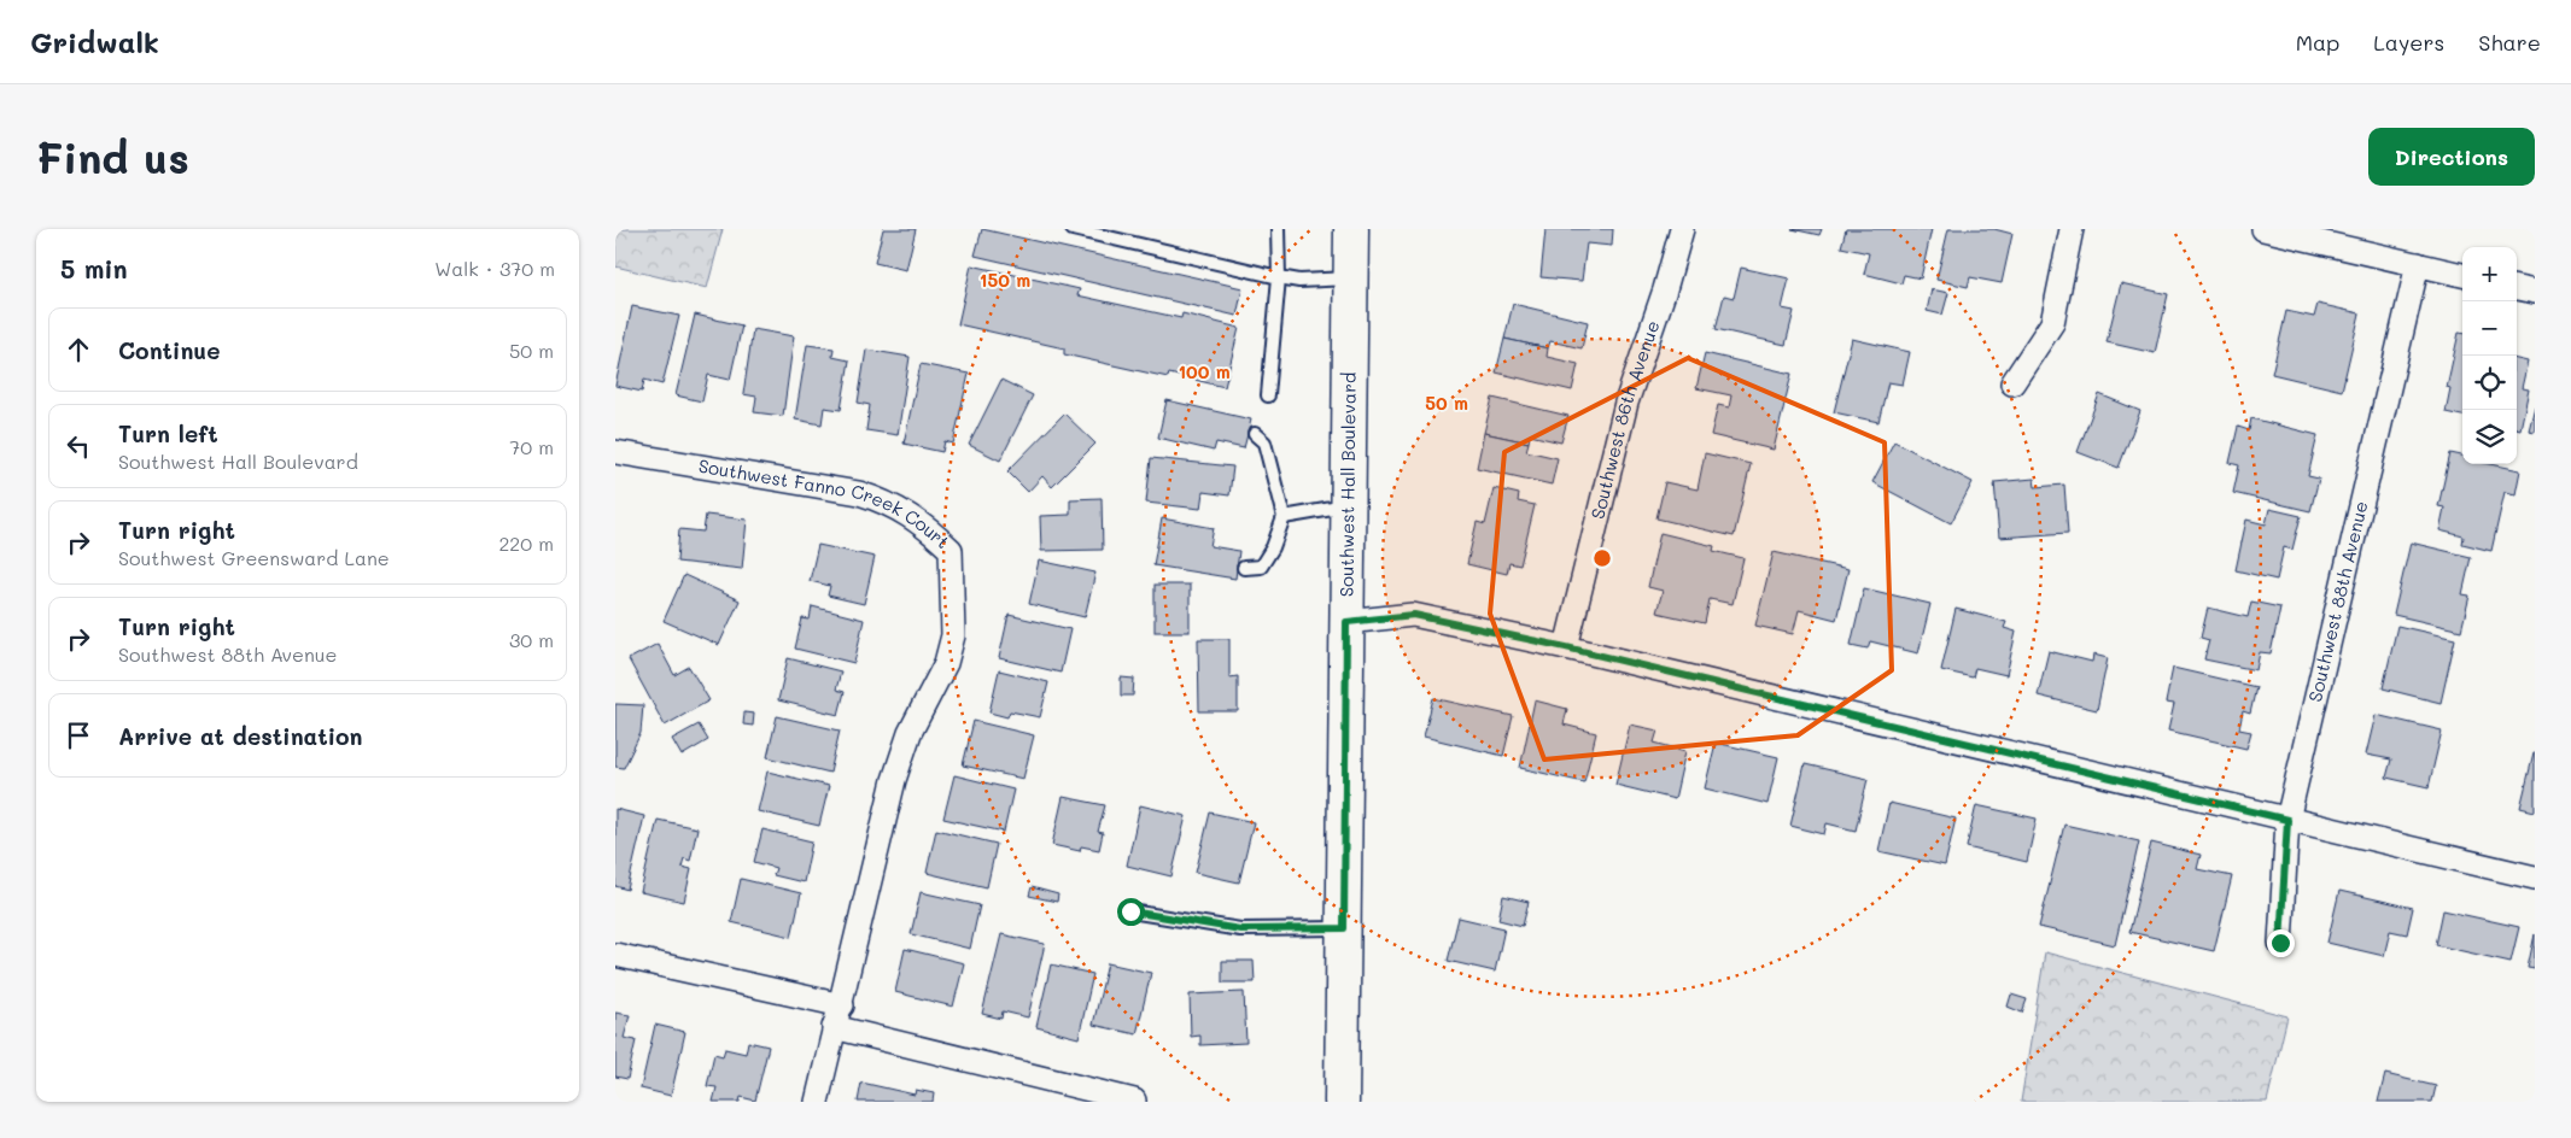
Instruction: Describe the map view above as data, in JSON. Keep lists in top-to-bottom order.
{
  "streets": {
    "main road": ["Southwest Hall Boulevard"],
    "street": ["Southwest 86th Avenue", "Southwest Fanno Creek Court", "Southwest 88th Avenue"]
  },
  "page": {
    "header": "Gridwalk",
    "nav": ["Map", "Layers", "Share"],
    "buttons": "Directions",
    "title": "Find us",
    "heading": ["5 min", "Walk · 370 m"],
    "map_buttons": ["+", "−"],
    "list": [
      ["Continue", "50 m"],
      ["Turn left", "Southwest Hall Boulevard", "70 m"],
      ["Turn right", "Southwest Greensward Lane", "220 m"],
      ["Turn right", "Southwest 88th Avenue", "30 m"],
      "Arrive at destination"
    ]
  },
  "rings": ["150 m", "100 m", "50 m"]
}
